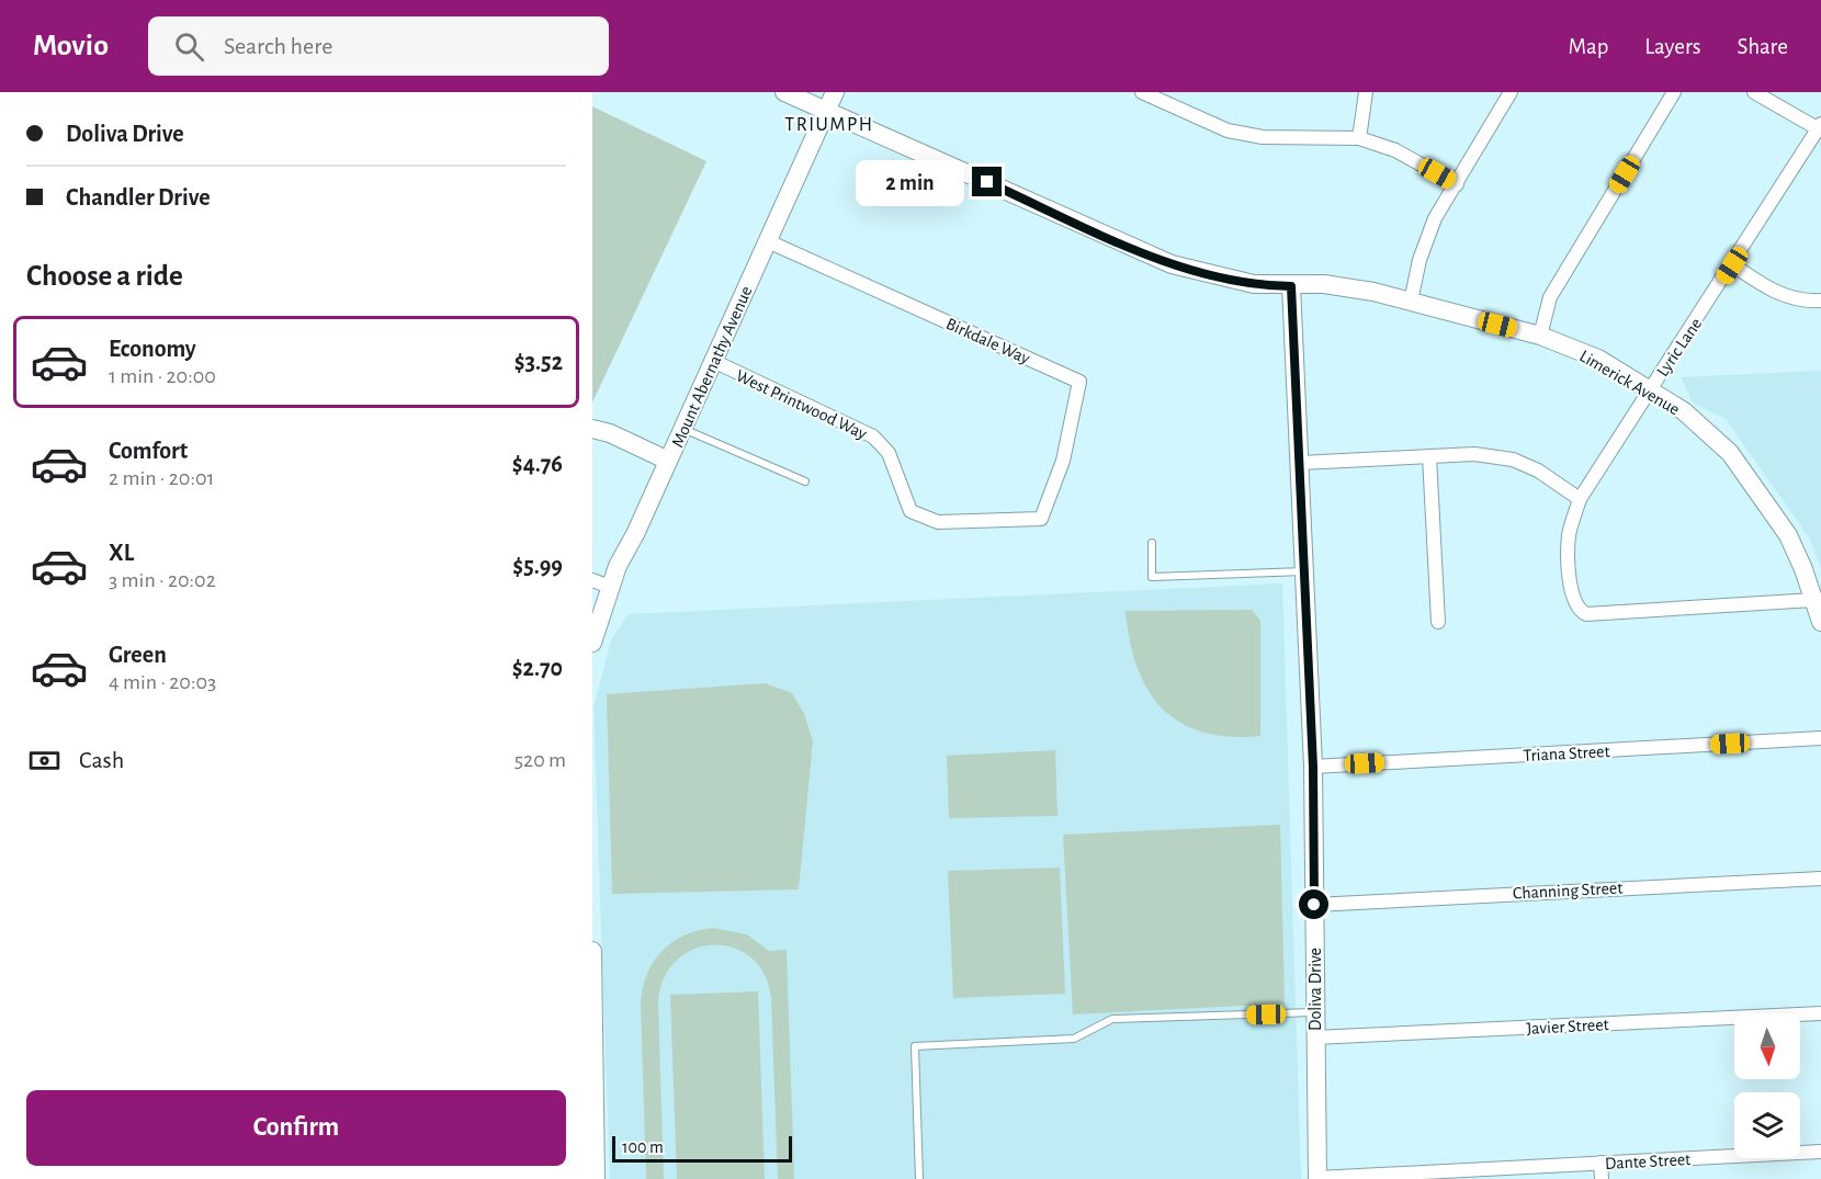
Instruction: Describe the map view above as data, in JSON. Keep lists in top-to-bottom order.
{
  "streets": {
    "street": [
      "Birkdale Way",
      "Lyric Lane",
      "Mount Abernathy Avenue",
      "Limerick Avenue",
      "West Printwood Way",
      "Triana Street",
      "Channing Street",
      "Doliva Drive",
      "Javier Street",
      "Dante Street"
    ]
  },
  "crossings": [
    ["Birkdale Way", "Mount Abernathy Avenue"],
    ["Birkdale Way", "West Printwood Way"],
    ["Lyric Lane", "Limerick Avenue"],
    ["Mount Abernathy Avenue", "Limerick Avenue"],
    ["Mount Abernathy Avenue", "West Printwood Way"],
    ["Limerick Avenue", "Doliva Drive"],
    ["Triana Street", "Doliva Drive"],
    ["Channing Street", "Doliva Drive"],
    ["Doliva Drive", "Javier Street"],
    ["Doliva Drive", "Dante Street"]
  ],
  "districts": ["TRIUMPH"],
  "scale_bar": "100 m",
  "north": "bottom",
  "page": {
    "header": "Movio",
    "search": "Search here",
    "nav": ["Map", "Layers", "Share"],
    "banner": ["Doliva Drive", "Chandler Drive"],
    "bubble": "2 min",
    "heading": "Choose a ride",
    "list": [
      {
        "name": "Economy",
        "note": "1 min · 20:00",
        "value": "$3.52"
      },
      {
        "name": "Comfort",
        "note": "2 min · 20:01",
        "value": "$4.76"
      },
      {
        "name": "XL",
        "note": "3 min · 20:02",
        "value": "$5.99"
      },
      {
        "name": "Green",
        "note": "4 min · 20:03",
        "value": "$2.70"
      }
    ],
    "pay": ["Cash", "520 m"],
    "buttons": "Confirm",
    "scale": "100 m"
  }
}
